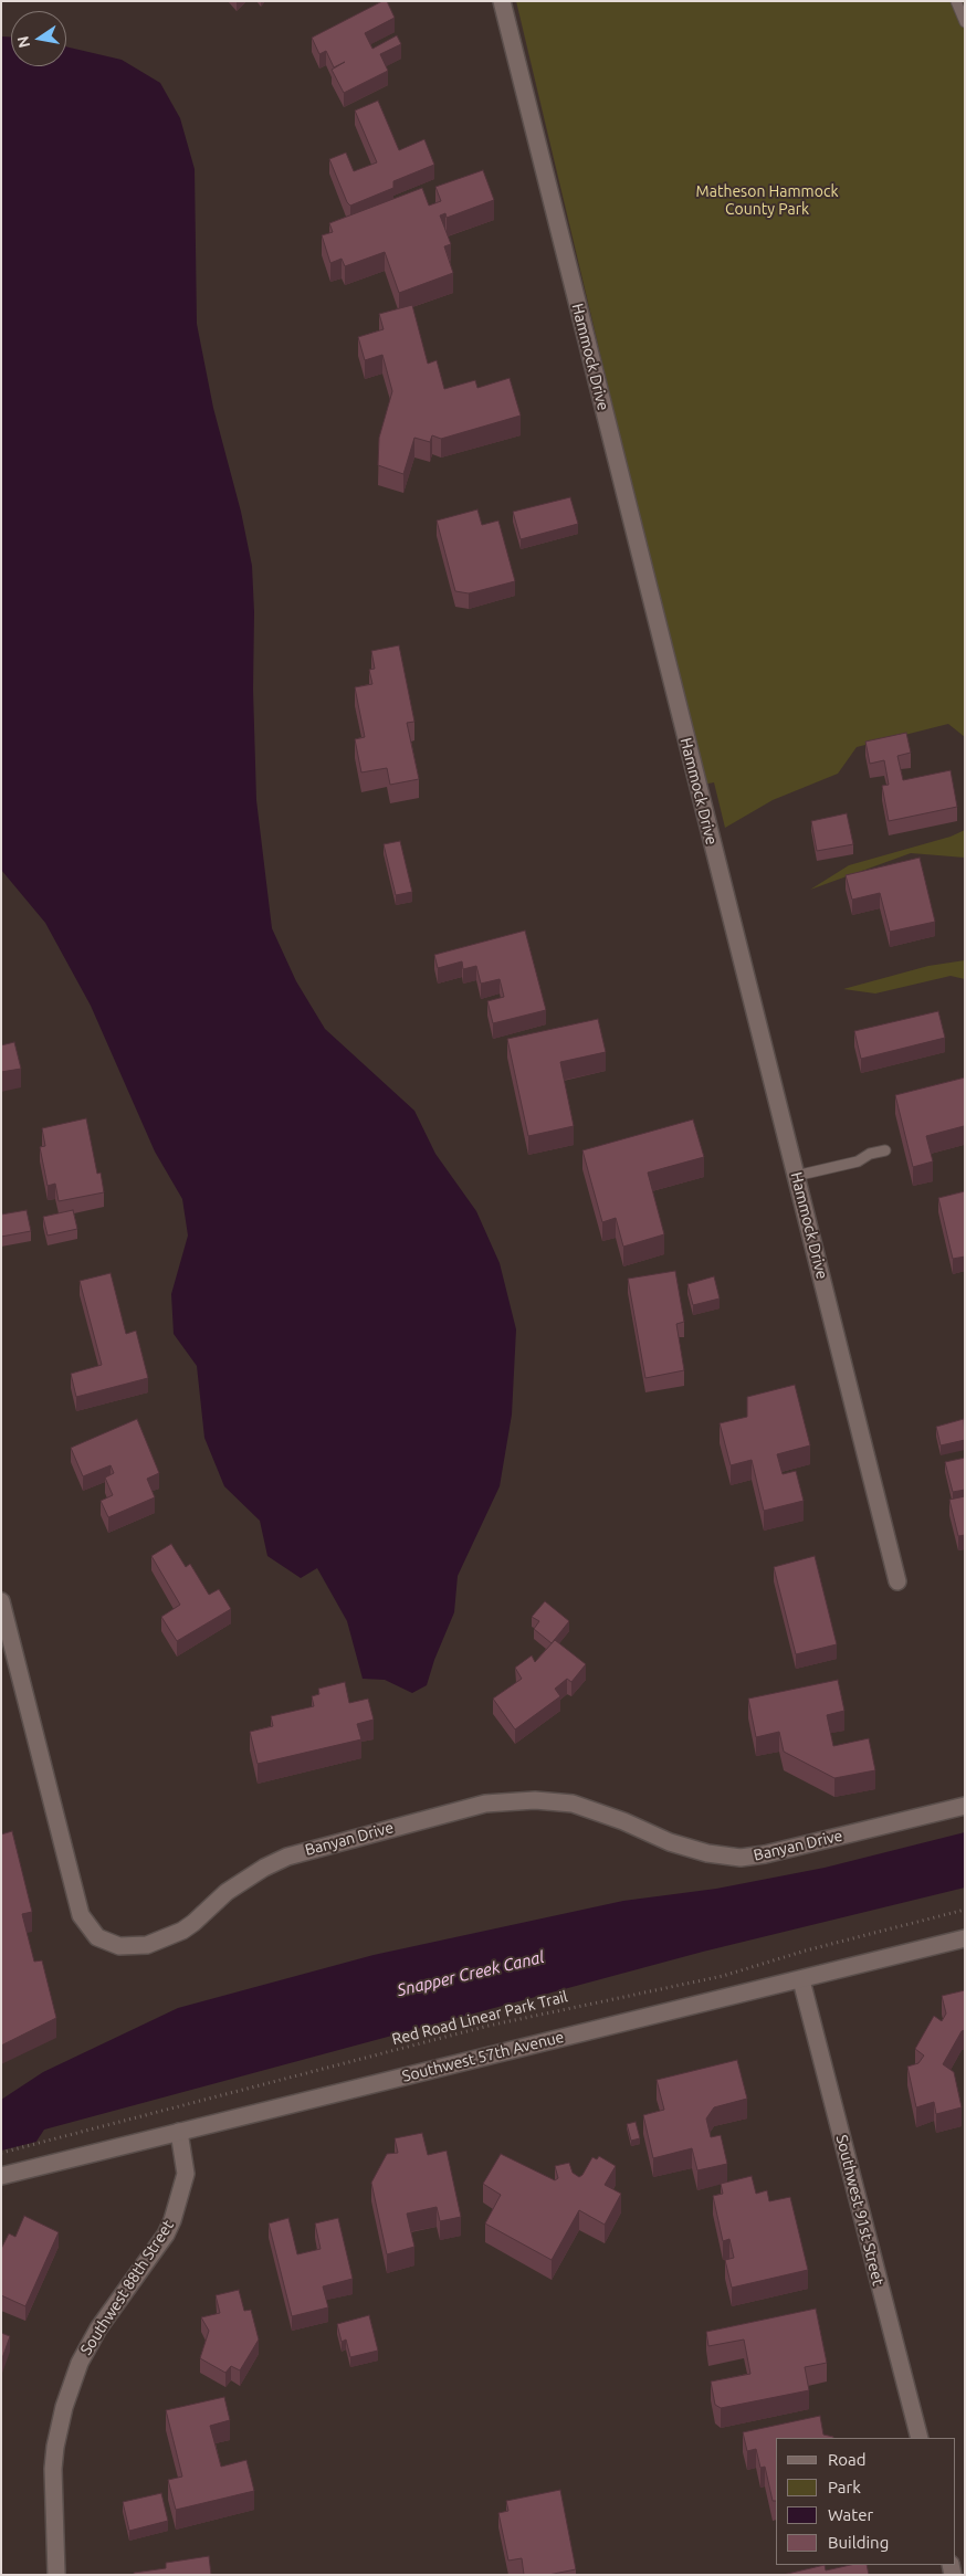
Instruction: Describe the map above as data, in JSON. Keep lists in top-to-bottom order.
{
  "streets": {
    "street": [
      "Hammock Drive",
      "Banyan Drive",
      "Southwest 57th Avenue",
      "Southwest 91st Street",
      "Southwest 88th Street"
    ],
    "path": ["Red Road Linear Park Trail"]
  },
  "crossings": [
    ["Southwest 57th Avenue", "Southwest 91st Street"],
    ["Southwest 57th Avenue", "Southwest 88th Street"]
  ],
  "water": ["Snapper Creek Canal"],
  "parks": ["Matheson Hammock County Park"],
  "legend": [
    "Road",
    "Park",
    "Water",
    "Building"
  ],
  "north": "left"
}
